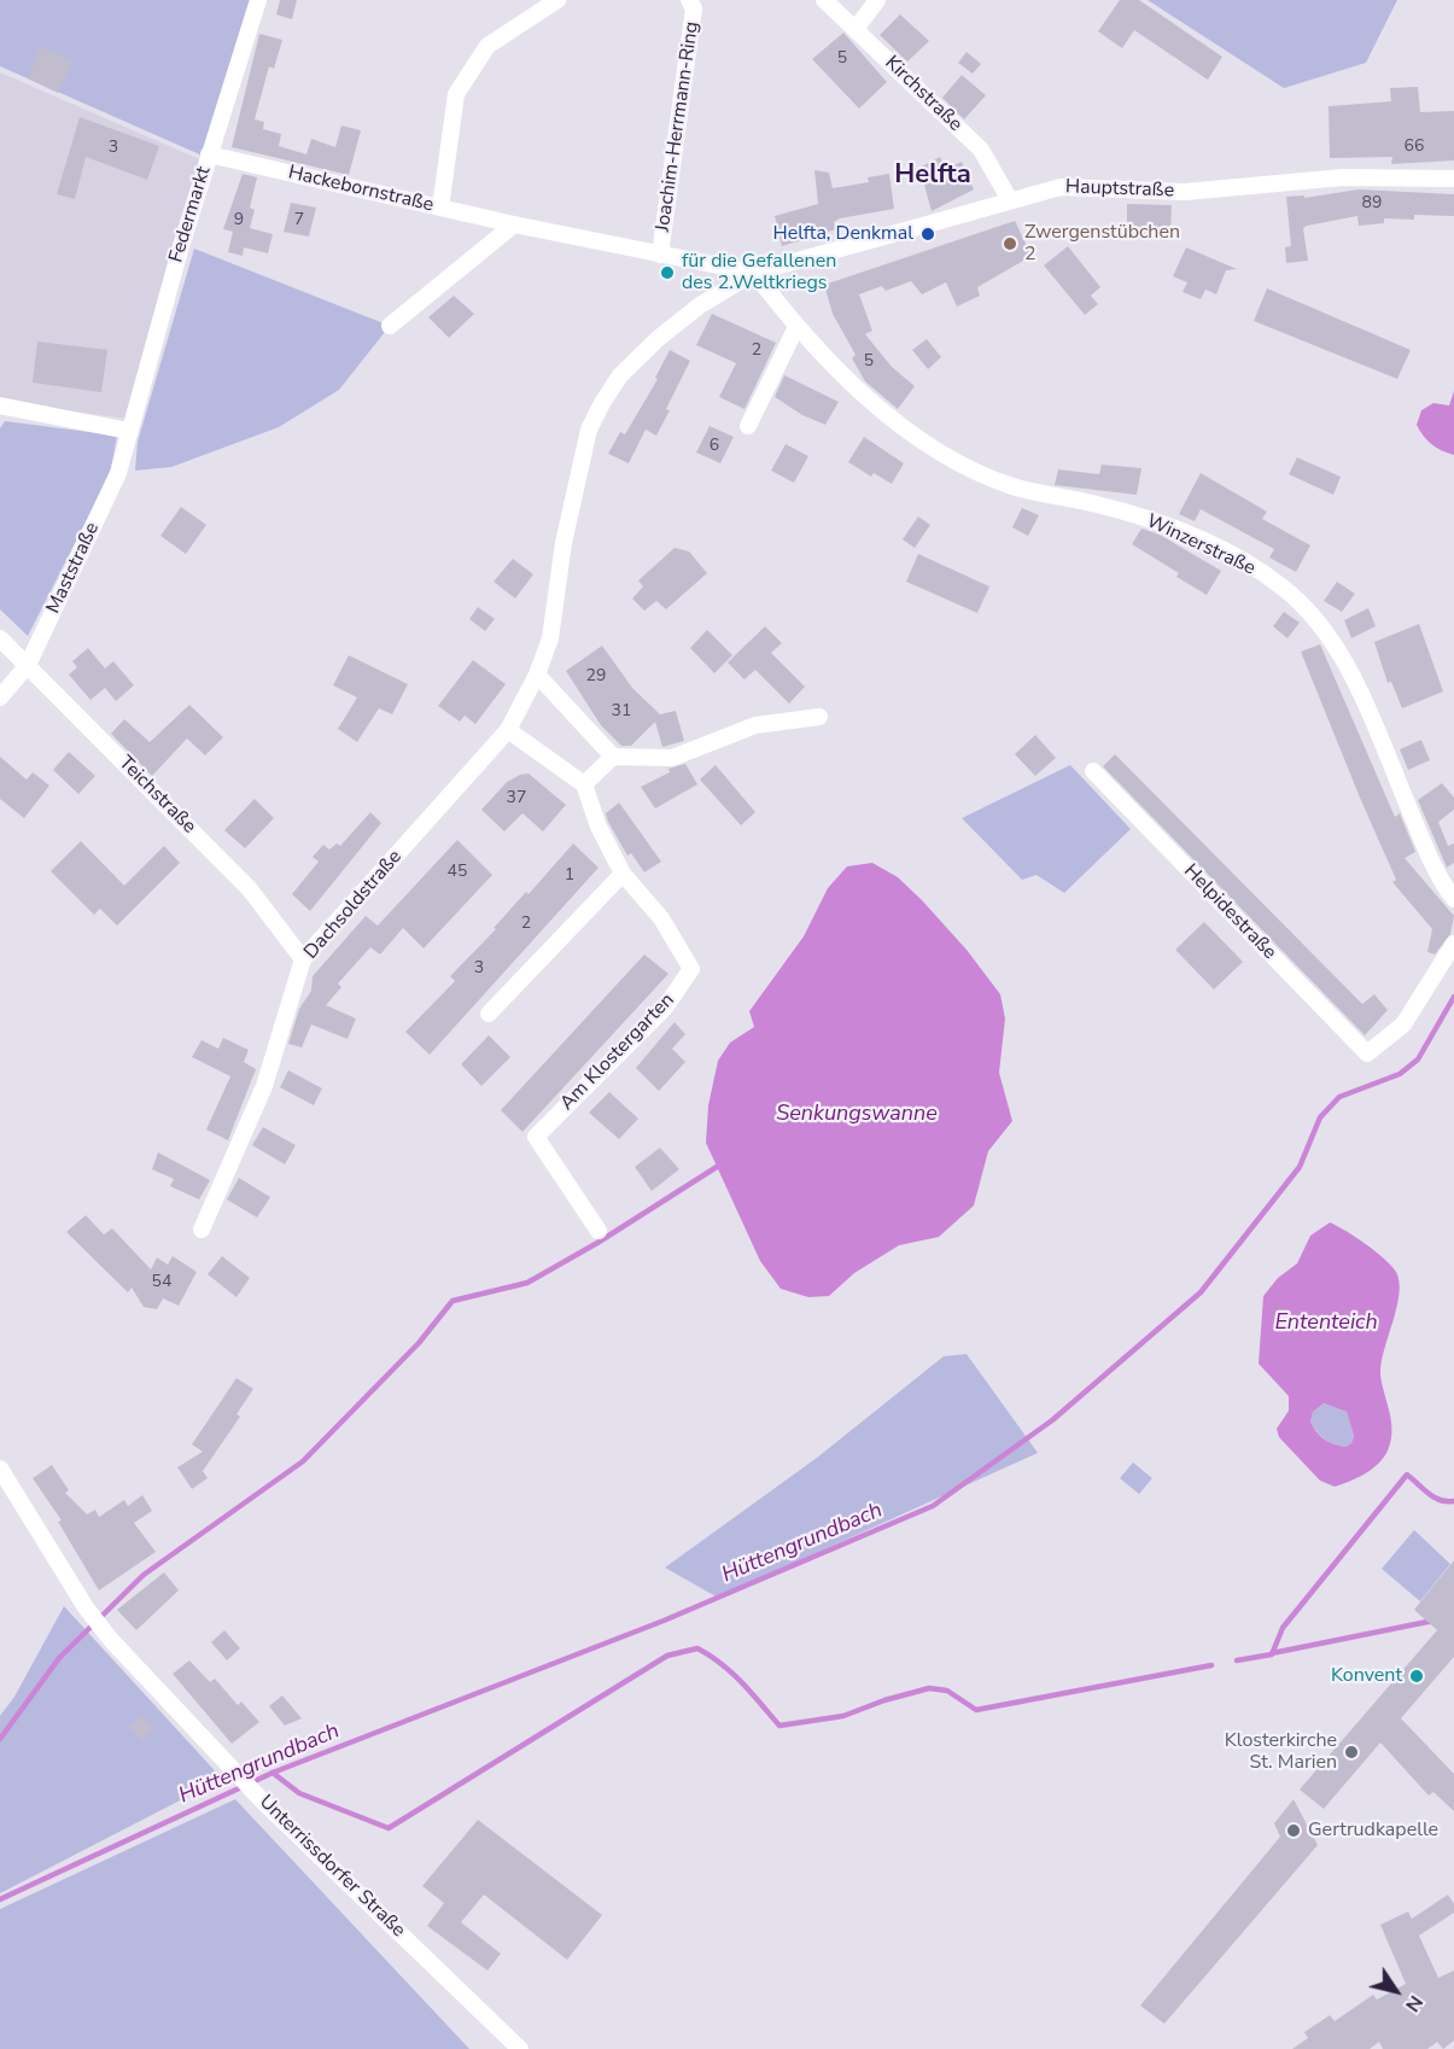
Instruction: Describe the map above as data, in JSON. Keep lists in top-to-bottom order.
{
  "streets": {
    "street": [
      "Kirchstraße",
      "Joachim-Herrmann-Ring",
      "Hackebornstraße",
      "Hauptstraße",
      "Federmarkt",
      "Winzerstraße",
      "Maststraße",
      "Teichstraße",
      "Dachsoldstraße",
      "Helpidestraße",
      "Am Klostergarten",
      "Unterrissdorfer Straße"
    ]
  },
  "crossings": [
    ["Kirchstraße", "Hauptstraße"],
    ["Joachim-Herrmann-Ring", "Hackebornstraße"],
    ["Hackebornstraße", "Hauptstraße"],
    ["Hackebornstraße", "Federmarkt"],
    ["Hackebornstraße", "Winzerstraße"],
    ["Hackebornstraße", "Dachsoldstraße"],
    ["Hauptstraße", "Winzerstraße"],
    ["Hauptstraße", "Dachsoldstraße"],
    ["Federmarkt", "Maststraße"],
    ["Winzerstraße", "Dachsoldstraße"],
    ["Maststraße", "Teichstraße"],
    ["Teichstraße", "Dachsoldstraße"]
  ],
  "districts": ["Helfta"],
  "water": ["Senkungswanne", "Ententeich", "Hüttengrundbach"],
  "places": [
    "Helfta, Denkmal",
    "Zwergenstübchen 2",
    "für die Gefallenen des 2.Weltkriegs",
    "Konvent",
    "Klosterkirche St. Marien",
    "Gertrudkapelle"
  ],
  "house_numbers": [
    "5",
    "66",
    "3",
    "89",
    "9",
    "7",
    "2",
    "5",
    "6",
    "29",
    "31",
    "37",
    "45",
    "1",
    "2",
    "3",
    "54"
  ],
  "north": "bottom right"
}
